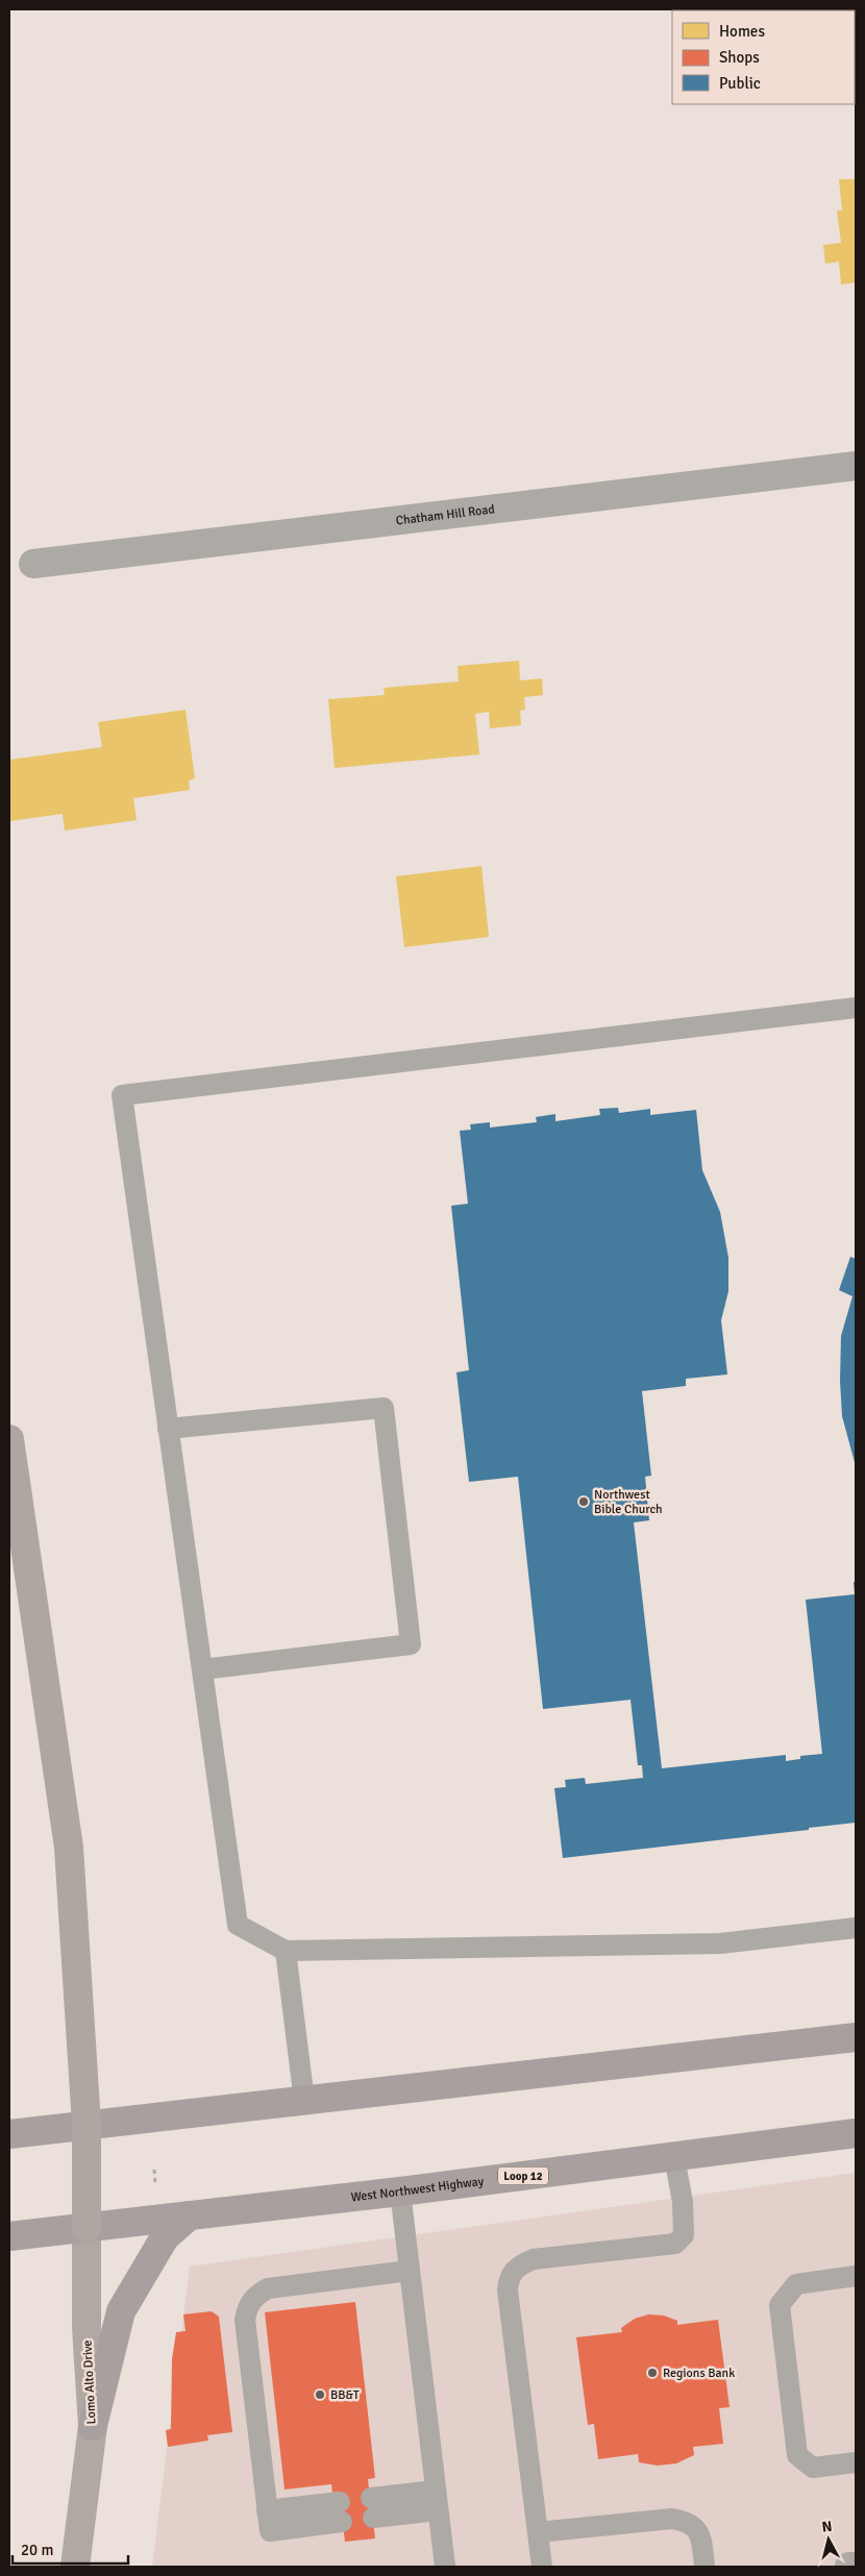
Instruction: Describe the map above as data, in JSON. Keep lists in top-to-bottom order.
{
  "streets": {
    "main road": ["Loop 12", "West Northwest Highway", "Lomo Alto Drive"],
    "street": ["Chatham Hill Road"]
  },
  "crossings": [
    ["West Northwest Highway", "Lomo Alto Drive"]
  ],
  "places": ["Northwest Bible Church", "Regions Bank", "BB&T"],
  "legend": ["Homes", "Shops", "Public"],
  "scale_bar": "20 m",
  "north": "top"
}
